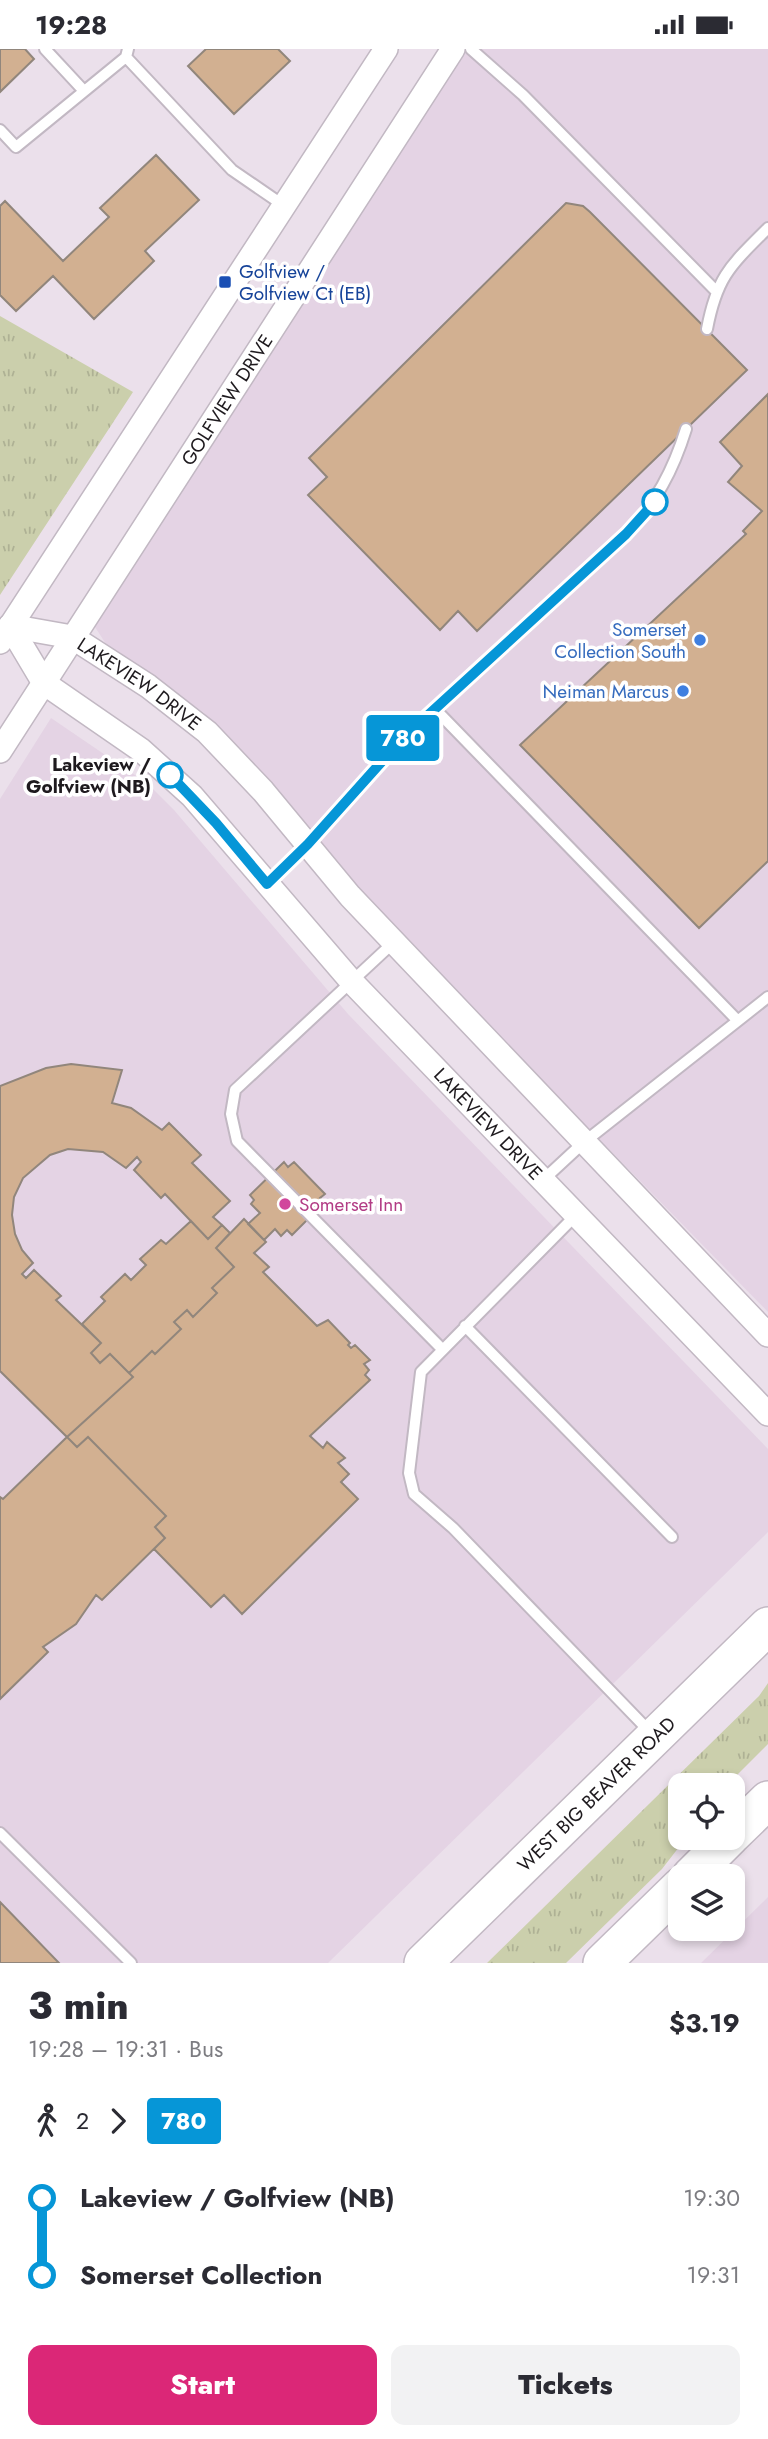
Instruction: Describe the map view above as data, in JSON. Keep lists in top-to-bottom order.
{
  "streets": {
    "main road": ["WEST BIG BEAVER ROAD"],
    "street": ["GOLFVIEW DRIVE", "LAKEVIEW DRIVE"]
  },
  "crossings": [
    ["GOLFVIEW DRIVE", "LAKEVIEW DRIVE"]
  ],
  "places": {
    "transit": ["Golfview / Golfview Ct (EB)"],
    "other": [
      "Somerset Collection South",
      "Neiman Marcus",
      "Lakeview / Golfview (NB)",
      "Somerset Inn"
    ]
  },
  "lines": ["bus line 780"],
  "page": {
    "status": "19:28",
    "on_map": "780",
    "heading": ["3 min", "19:28 – 19:31 · Bus", "$3.19"],
    "legs": ["2", "780"],
    "list": [
      {
        "name": "Lakeview / Golfview (NB)",
        "value": "19:30"
      },
      {
        "name": "Somerset Collection",
        "value": "19:31"
      }
    ],
    "buttons": ["Start", "Tickets"]
  }
}
